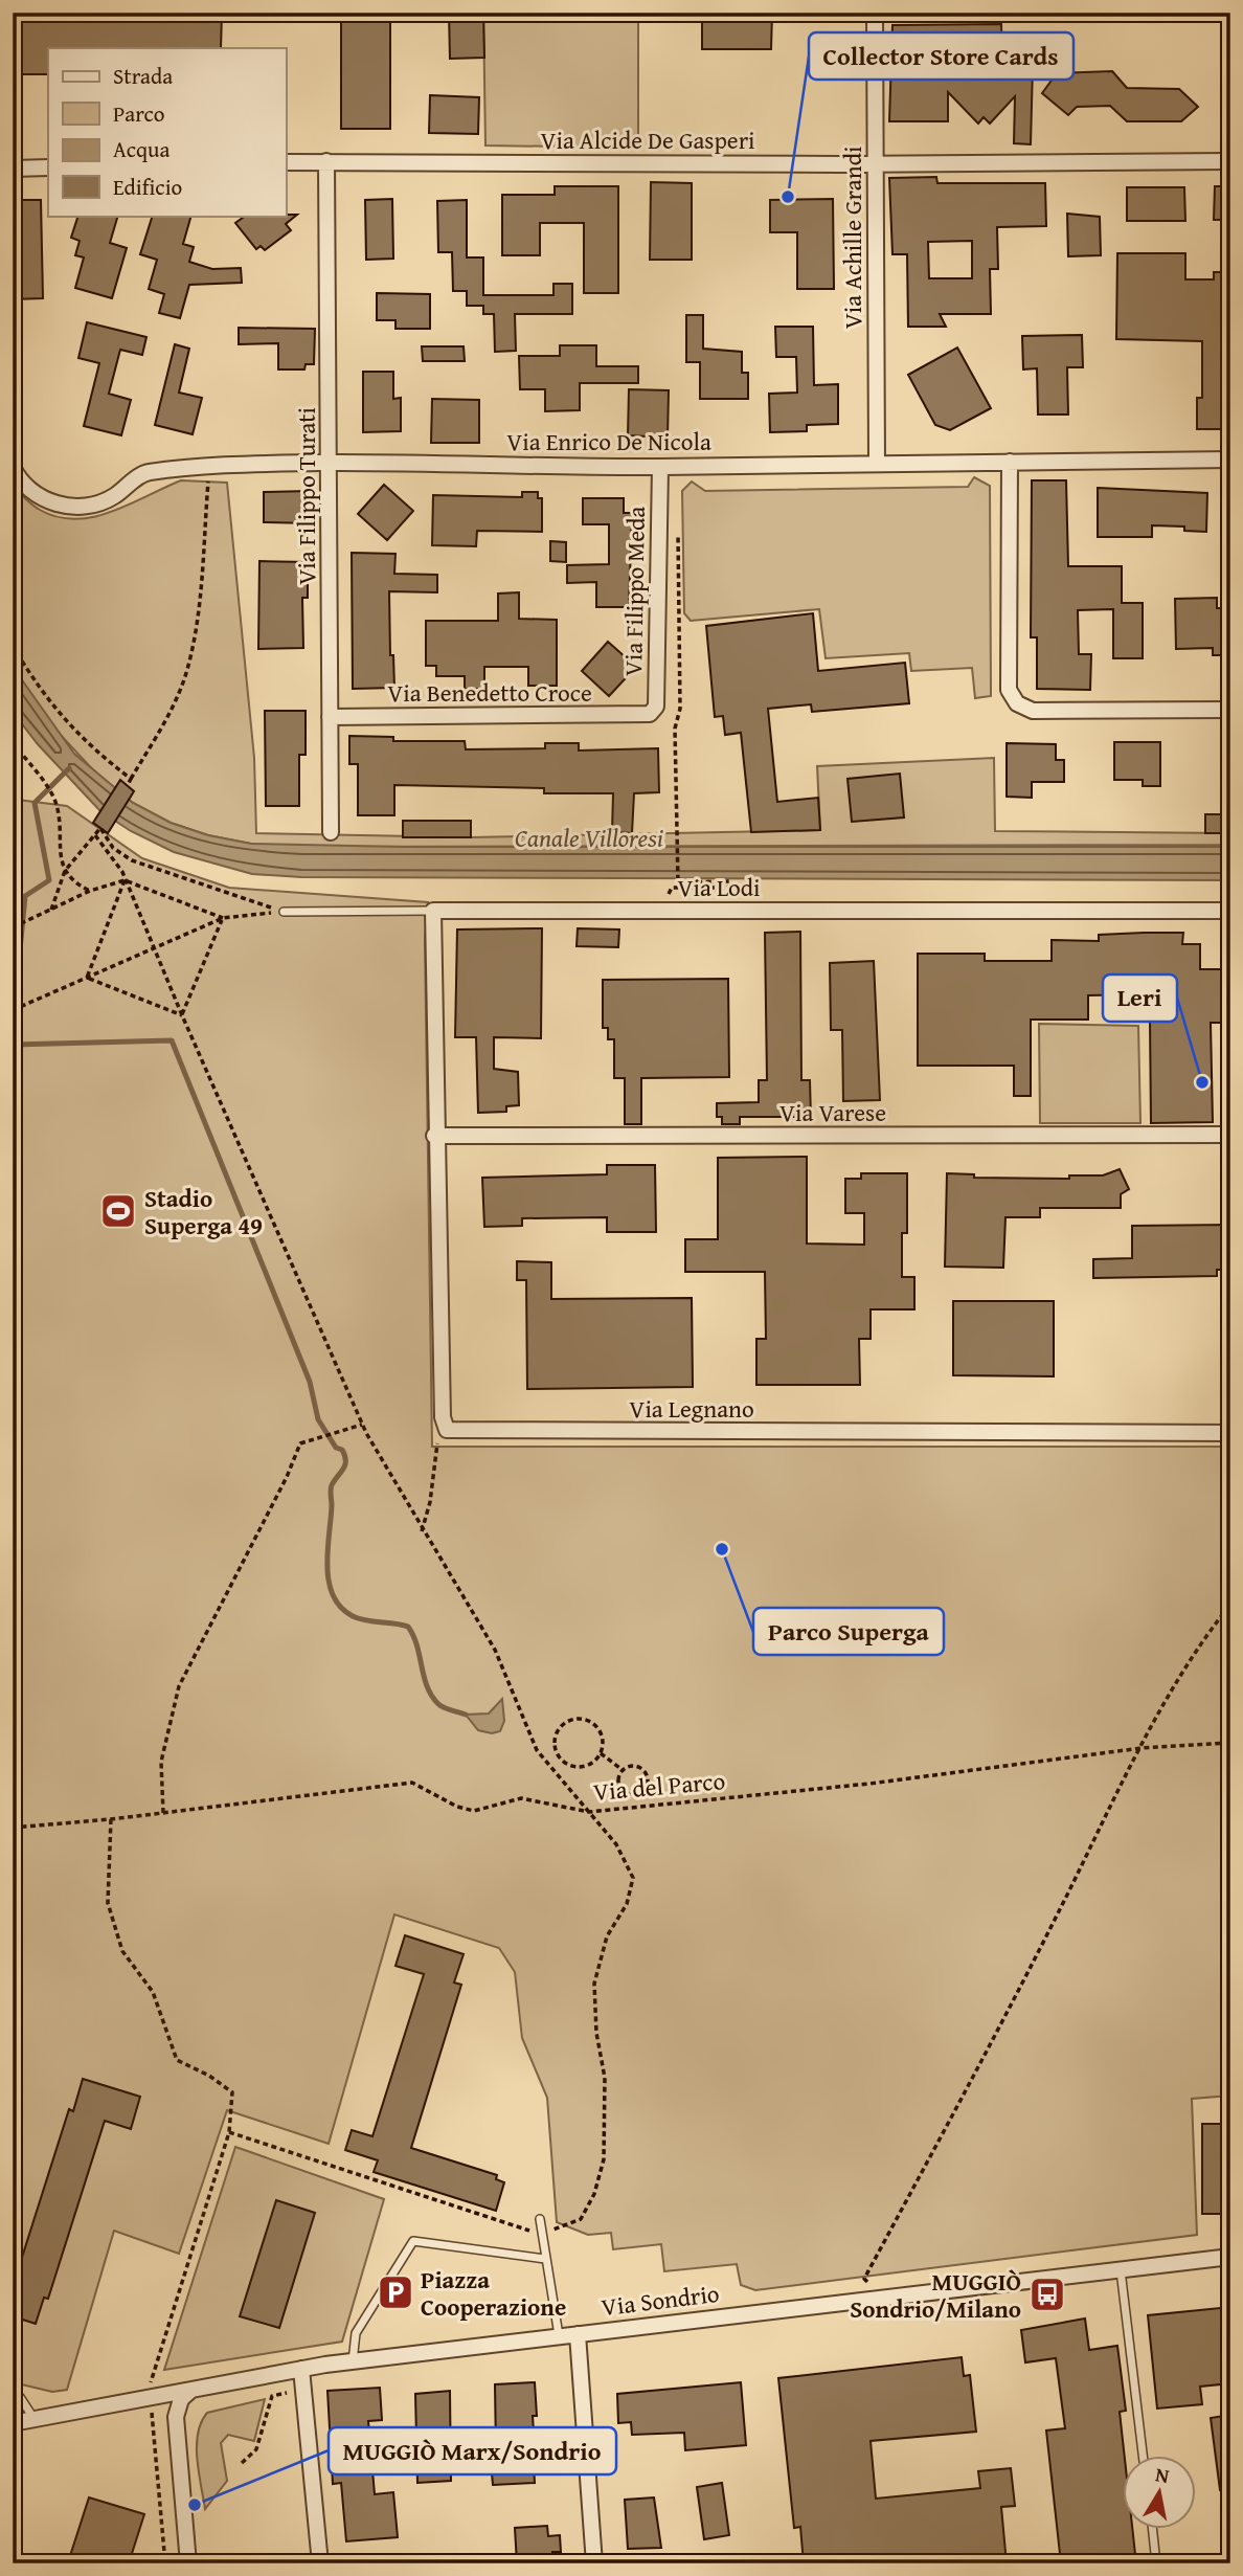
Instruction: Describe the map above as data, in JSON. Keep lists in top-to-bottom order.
{
  "streets": {
    "street": [
      "Via Alcide De Gasperi",
      "Via Achille Grandi",
      "Via Enrico De Nicola",
      "Via Filippo Turati",
      "Via Filippo Meda",
      "Via Benedetto Croce",
      "Via Lodi",
      "Via Varese",
      "Via Legnano",
      "Via Sondrio"
    ],
    "path": ["Via del Parco"]
  },
  "crossings": [
    ["Via Alcide De Gasperi", "Via Achille Grandi"],
    ["Via Alcide De Gasperi", "Via Filippo Turati"],
    ["Via Achille Grandi", "Via Enrico De Nicola"],
    ["Via Enrico De Nicola", "Via Filippo Turati"],
    ["Via Enrico De Nicola", "Via Filippo Meda"],
    ["Via Filippo Turati", "Via Benedetto Croce"],
    ["Via Filippo Meda", "Via Benedetto Croce"]
  ],
  "water": ["Canale Villoresi"],
  "places": {
    "other": [
      "Collector Store Cards",
      "Leri",
      "Parco Superga",
      "MUGGIÒ Marx/Sondrio"
    ],
    "sports": ["Stadio Superga 49"],
    "parking": ["Piazza Cooperazione"],
    "bus stop": ["MUGGIÒ Sondrio/Milano"]
  },
  "legend": [
    "Strada",
    "Parco",
    "Acqua",
    "Edificio"
  ],
  "north": "top"
}
